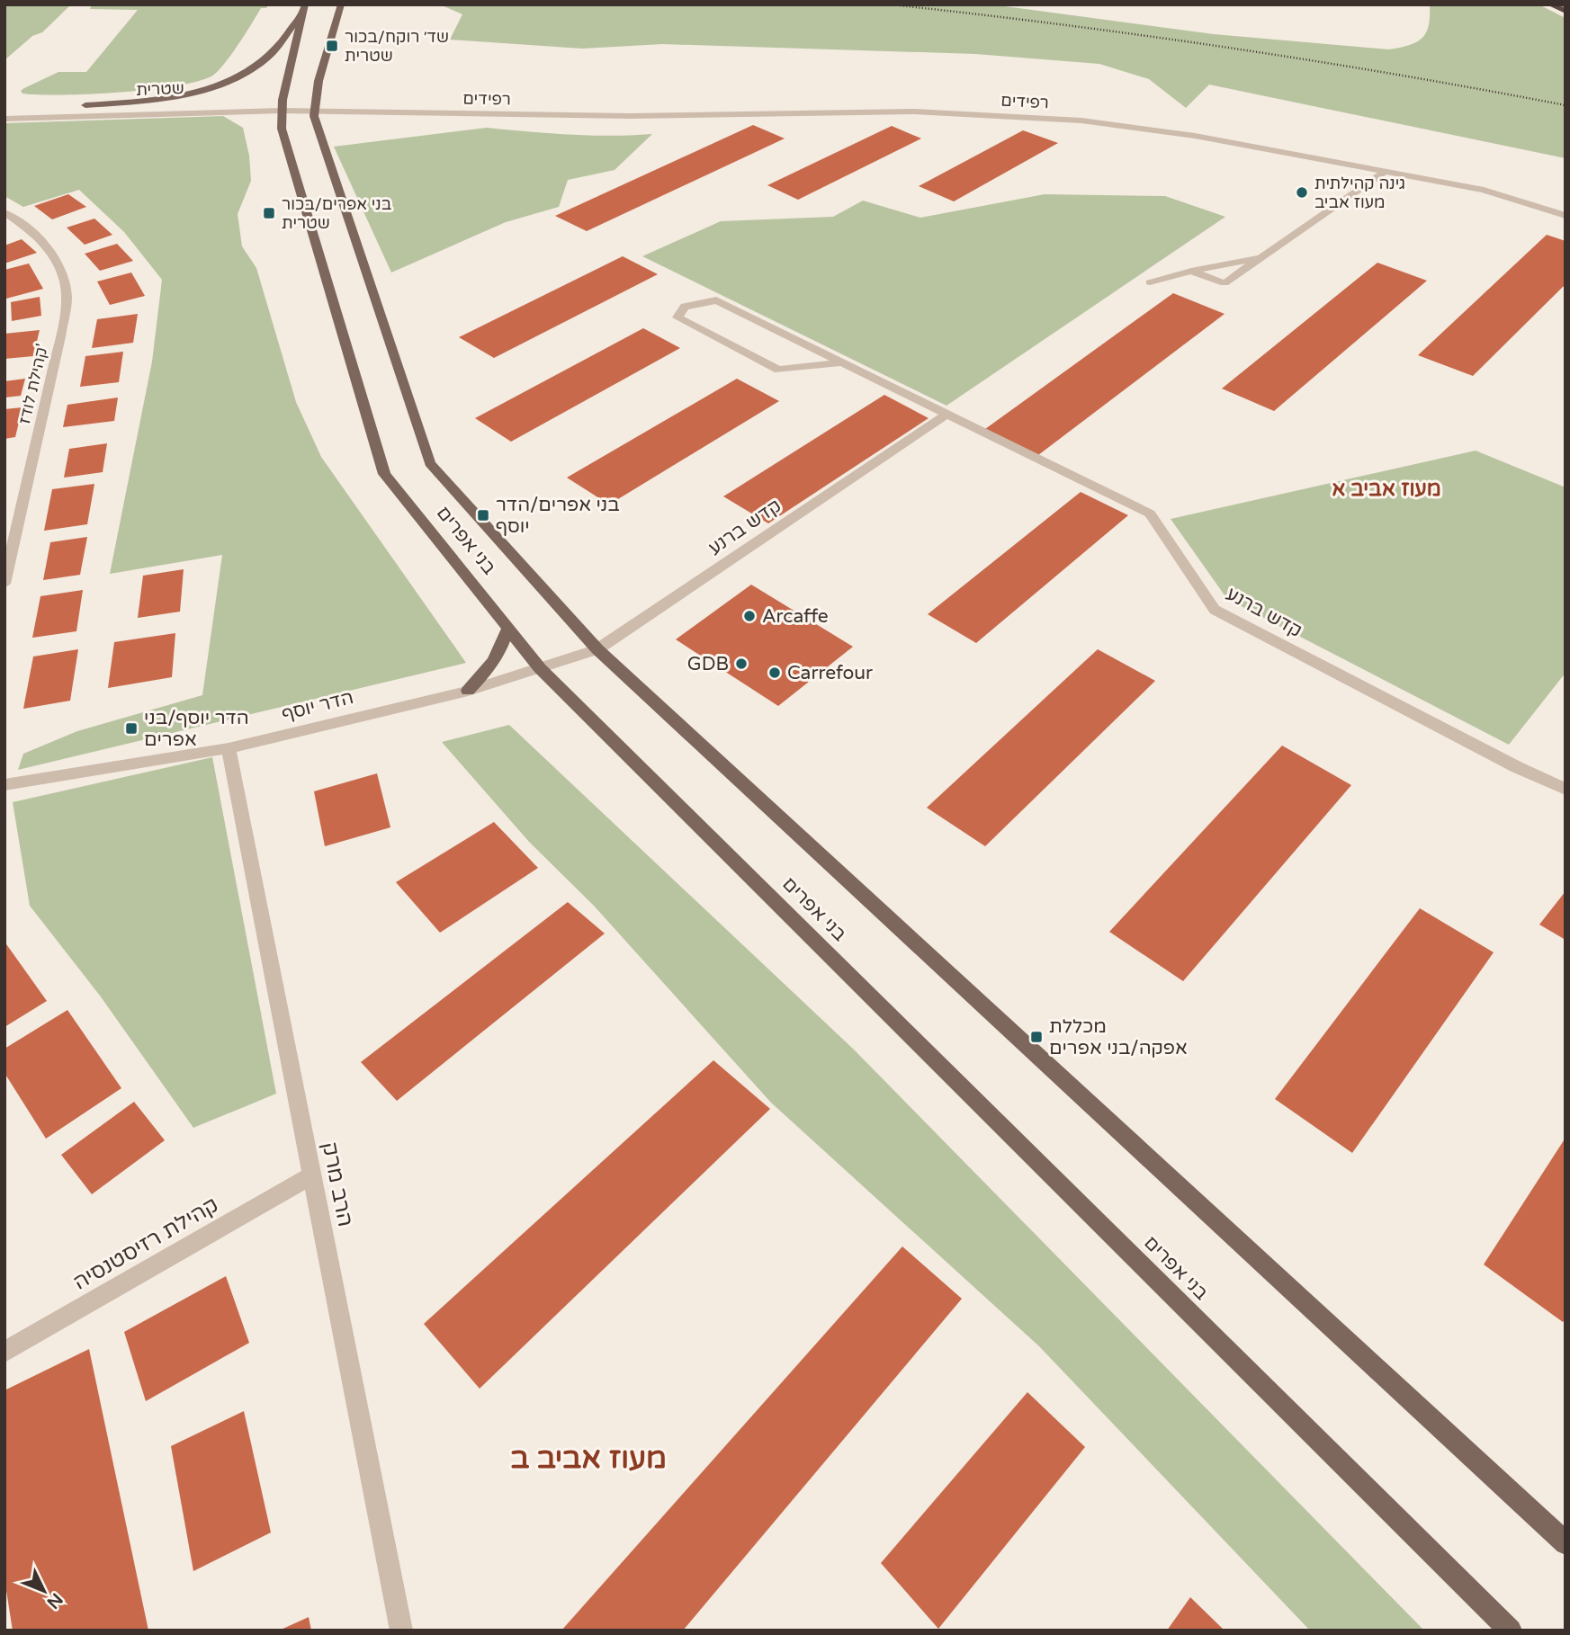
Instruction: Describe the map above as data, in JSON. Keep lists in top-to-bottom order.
{
  "streets": {
    "main road": ["בני אפרים"],
    "street": [
      "שטרית",
      "רפידים",
      "קהילת לודז'",
      "קדש ברנע",
      "הדר יוסף",
      "הרב מרק",
      "קהילת רזיסטנסיה"
    ]
  },
  "crossings": [
    ["שטרית", "רפידים"],
    ["שטרית", "בני אפרים"],
    ["רפידים", "בני אפרים"],
    ["קדש ברנע", "בני אפרים"],
    ["קדש ברנע", "הדר יוסף"],
    ["בני אפרים", "הדר יוסף"],
    ["הדר יוסף", "הרב מרק"],
    ["הרב מרק", "קהילת רזיסטנסיה"]
  ],
  "districts": ["מעוז אביב א", "מעוז אביב ב"],
  "places": {
    "transit": [
      "שד׳ רוקח/בכור שטרית",
      "בני אפרים/בכור שטרית",
      "בני אפרים/הדר יוסף",
      "הדר יוסף/בני אפרים",
      "מכללת אפקה/בני אפרים"
    ],
    "other": [
      "גינה קהילתית מעוז אביב",
      "Arcaffe",
      "GDB",
      "Carrefour"
    ]
  },
  "north": "bottom right"
}
